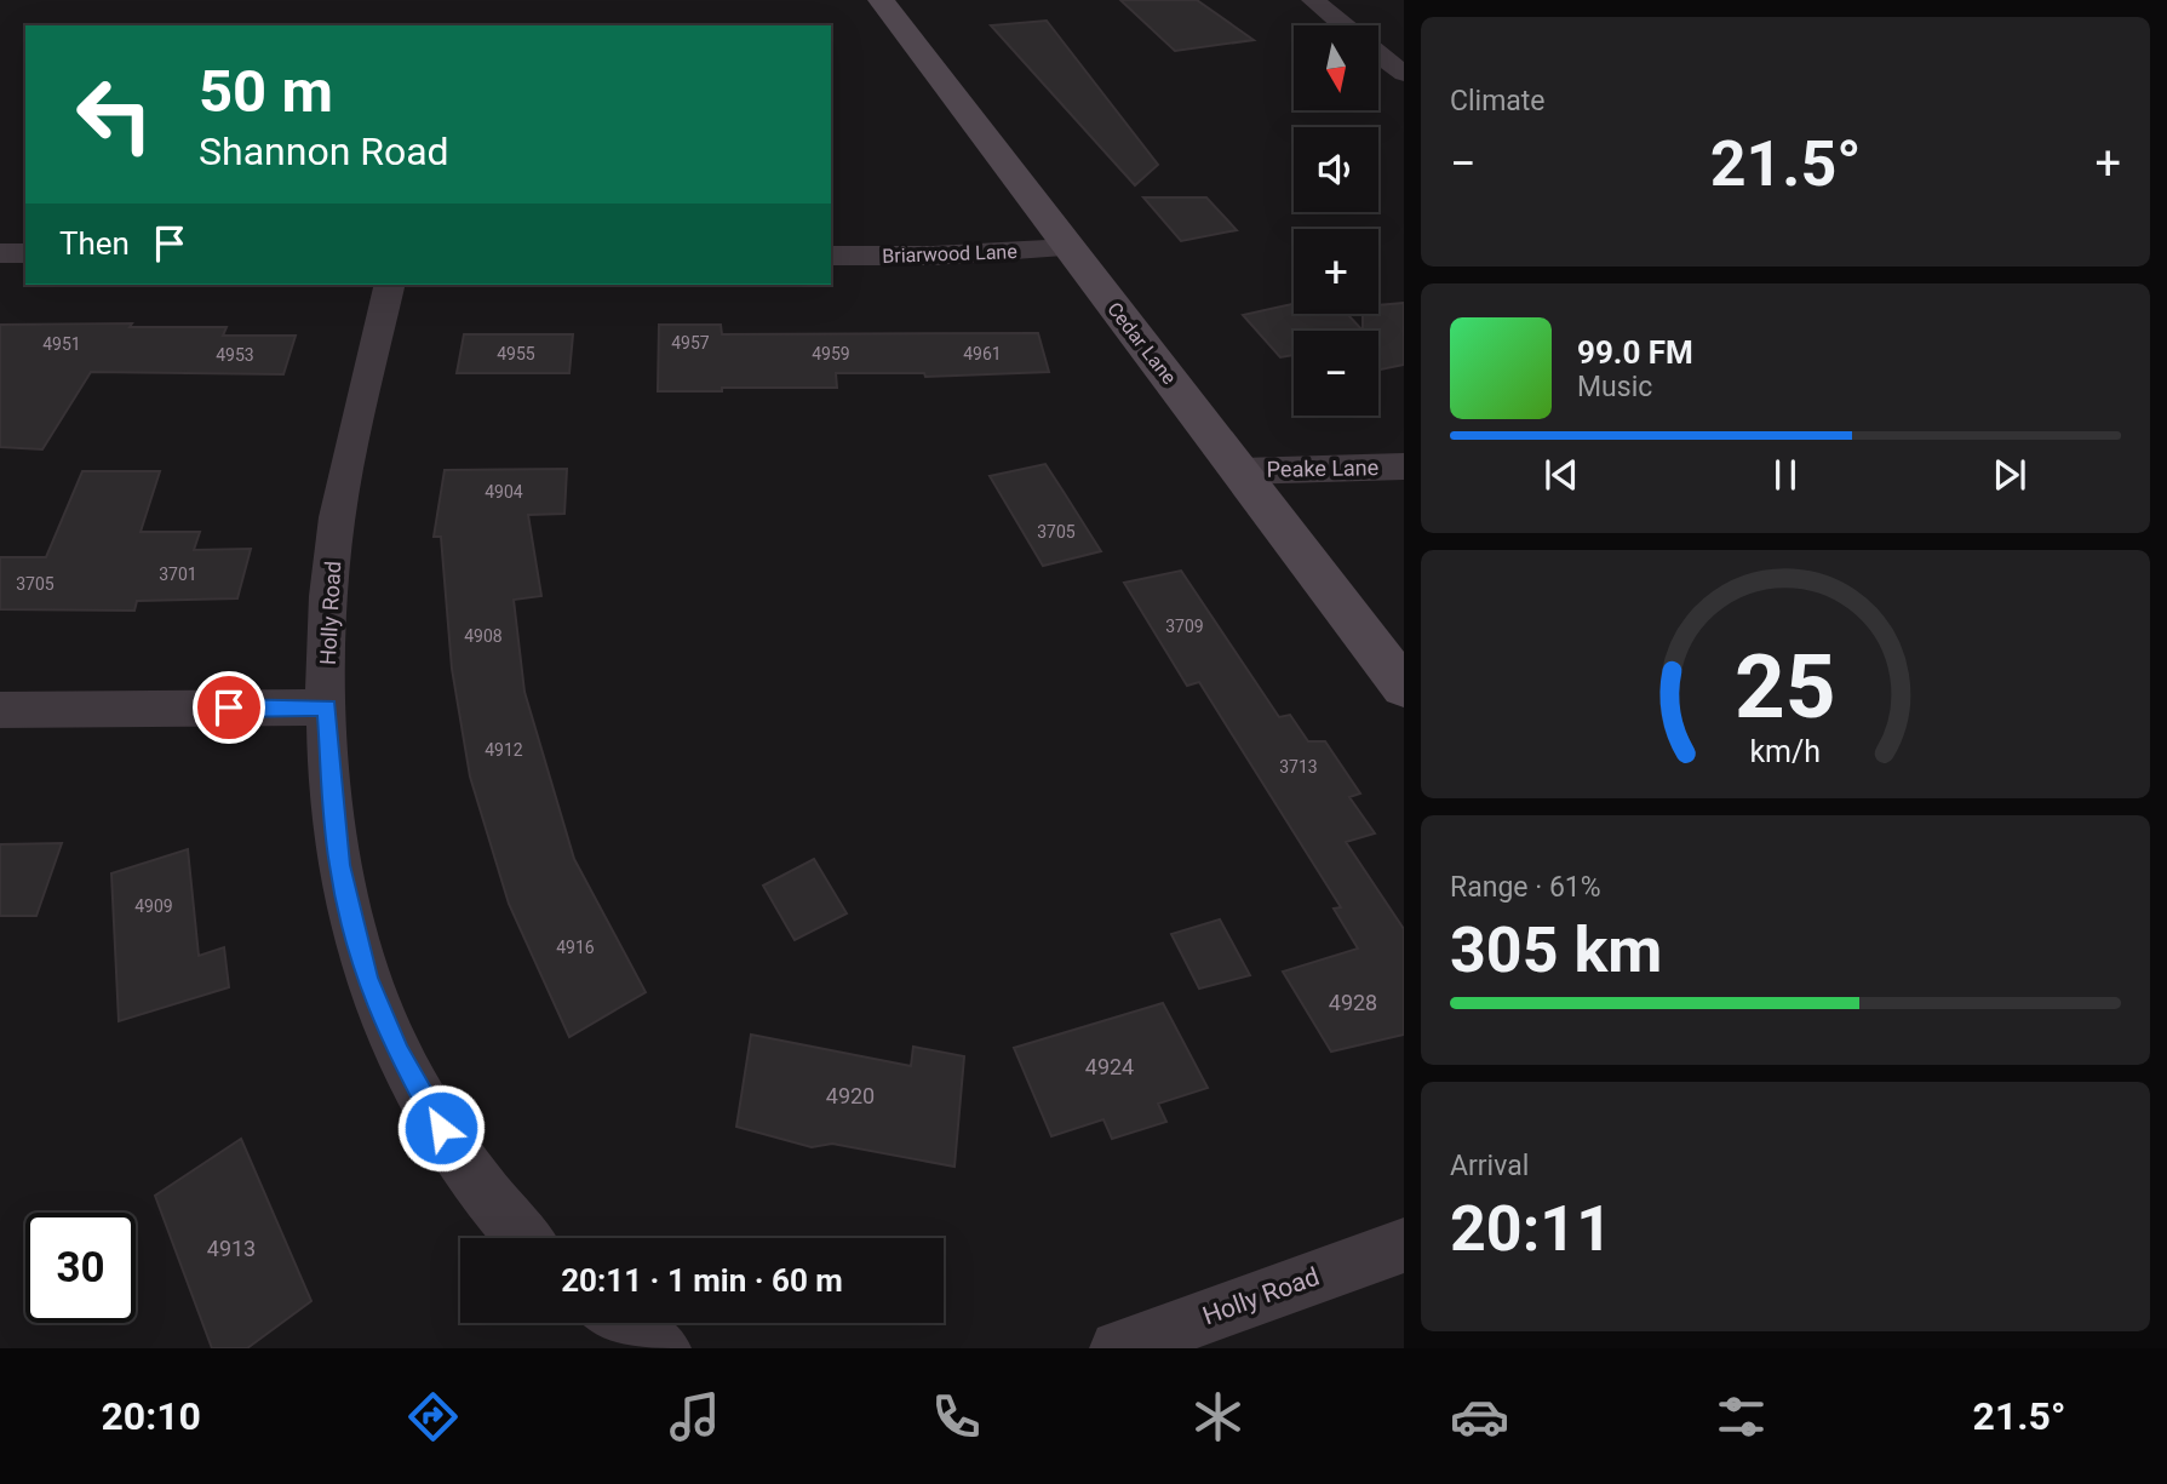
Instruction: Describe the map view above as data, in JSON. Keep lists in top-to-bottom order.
{
  "streets": {
    "main road": ["Cedar Lane"],
    "street": ["Briarwood Lane", "Peake Lane", "Holly Road"]
  },
  "crossings": [
    ["Briarwood Lane", "Cedar Lane"],
    ["Cedar Lane", "Peake Lane"]
  ],
  "house_numbers": [
    "4957",
    "4951",
    "4955",
    "4959",
    "4961",
    "4953",
    "4904",
    "3705",
    "3701",
    "3705",
    "3709",
    "4908",
    "4912",
    "3713",
    "4909",
    "4916",
    "4928",
    "4924",
    "4920",
    "4913"
  ],
  "north": "bottom",
  "page": {
    "tile": [
      "Climate",
      ["Range · 61%", "305 km"],
      ["Arrival", "20:11"]
    ],
    "map_buttons": ["+", "−"],
    "turn": ["50 m", "Shannon Road"],
    "heat": ["−", "21.5°", "+"],
    "then": "Then",
    "song": ["99.0 FM", "Music"],
    "limit": "30",
    "trip": "20:11 · 1 min · 60 m",
    "tabs": ["20:10", "21.5°"],
    "gauge": ["25", "km/h"]
  }
}
